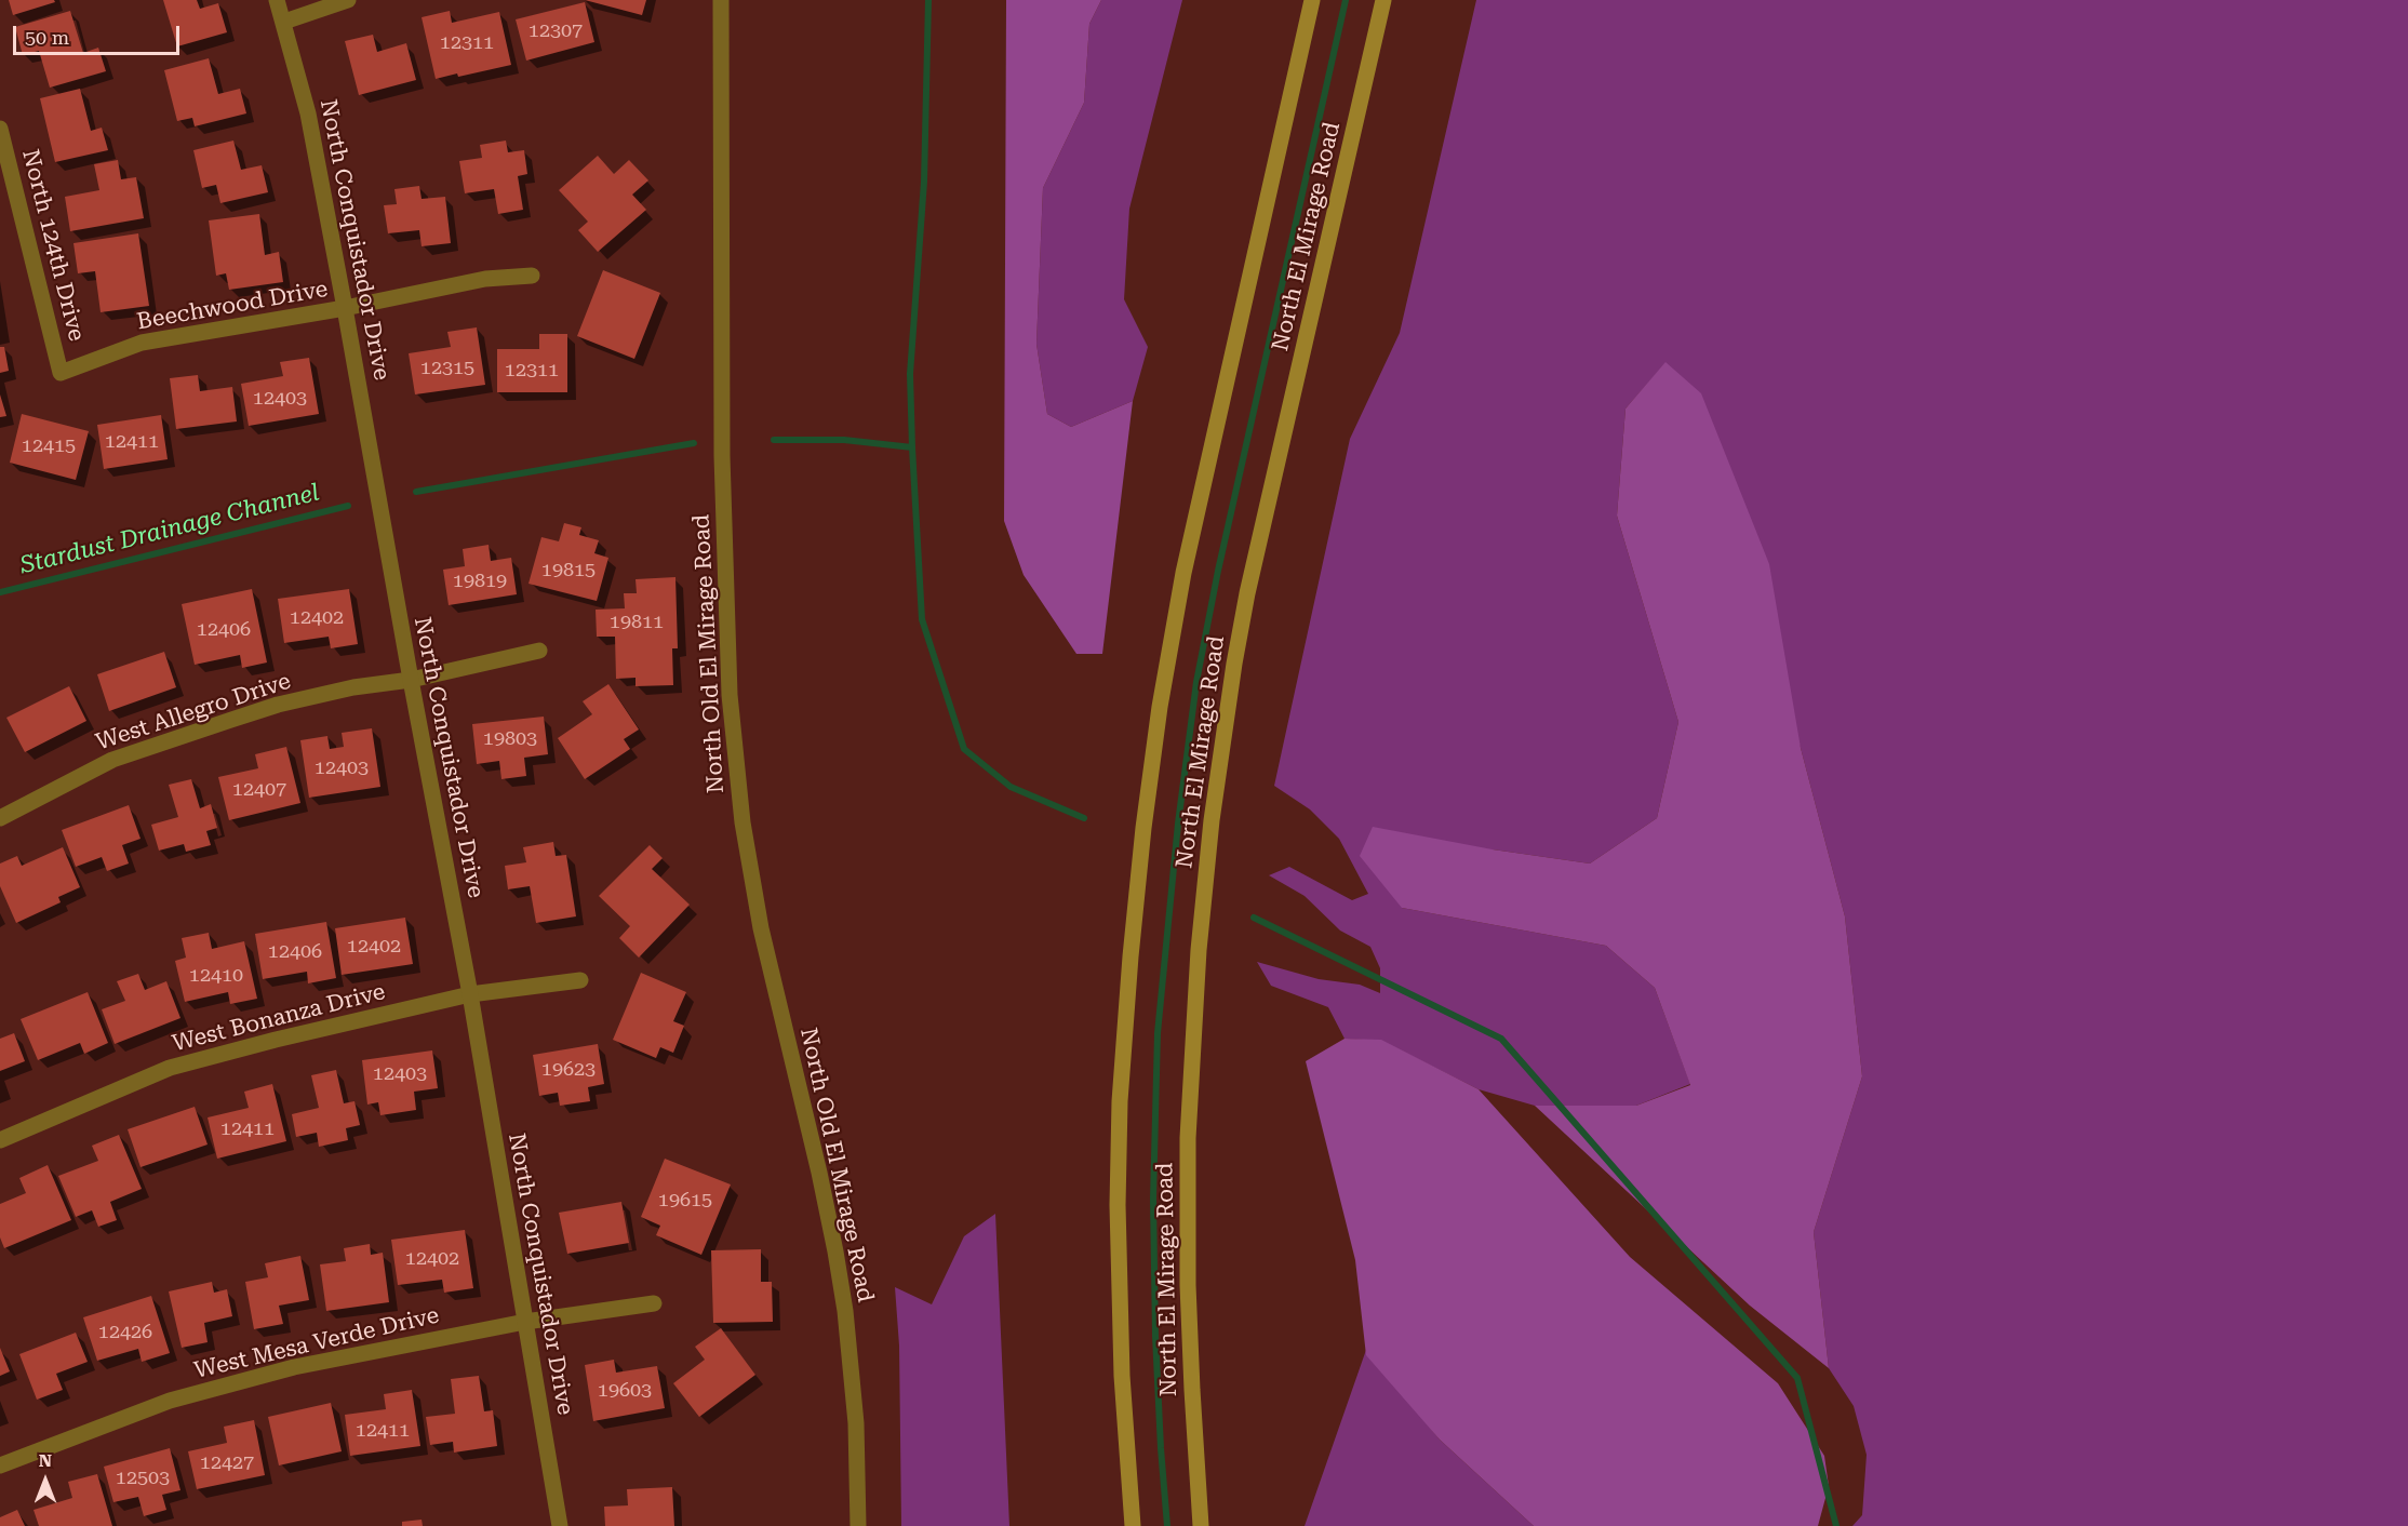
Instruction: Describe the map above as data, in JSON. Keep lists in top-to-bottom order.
{
  "streets": {
    "main road": ["North El Mirage Road"],
    "street": [
      "North Conquistador Drive",
      "North 124th Drive",
      "Beechwood Drive",
      "North Old El Mirage Road",
      "West Allegro Drive",
      "West Bonanza Drive",
      "West Mesa Verde Drive"
    ]
  },
  "crossings": [
    ["North Conquistador Drive", "Beechwood Drive"],
    ["North Conquistador Drive", "West Allegro Drive"],
    ["North Conquistador Drive", "West Bonanza Drive"],
    ["North Conquistador Drive", "West Mesa Verde Drive"],
    ["North 124th Drive", "Beechwood Drive"]
  ],
  "water": ["Stardust Drainage Channel"],
  "house_numbers": [
    "12307",
    "12311",
    "12315",
    "12311",
    "12403",
    "12411",
    "12415",
    "19815",
    "19819",
    "12402",
    "19811",
    "12406",
    "19803",
    "12403",
    "12407",
    "12402",
    "12406",
    "12410",
    "19623",
    "12403",
    "12411",
    "19615",
    "12402",
    "12426",
    "19603",
    "12411",
    "12427",
    "12503"
  ],
  "scale_bar": "50 m",
  "north": "top"
}
